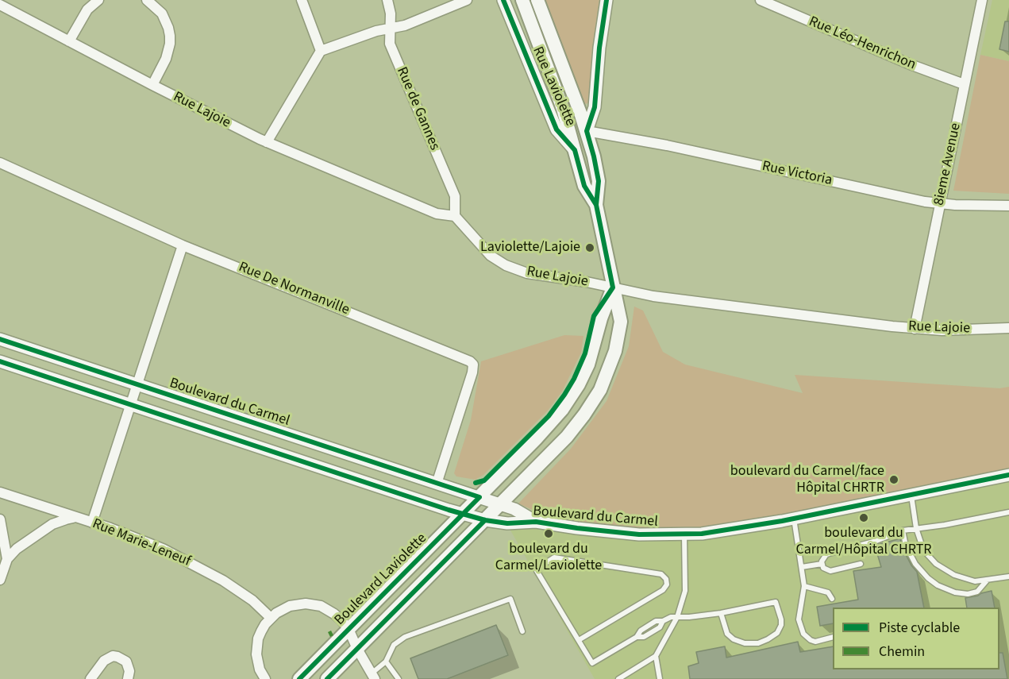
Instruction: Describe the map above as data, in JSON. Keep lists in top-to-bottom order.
{
  "streets": {
    "main road": ["Rue Laviolette", "Boulevard Laviolette"],
    "street": [
      "Rue Léo-Henrichon",
      "Rue de Gannes",
      "Rue Lajoie",
      "8ieme Avenue",
      "Rue Victoria",
      "Rue De Normanville",
      "Boulevard du Carmel",
      "Rue Marie-Leneuf"
    ]
  },
  "crossings": [
    ["Rue Léo-Henrichon", "8ieme Avenue"],
    ["Rue Laviolette", "Rue Lajoie"],
    ["Rue Laviolette", "Rue Victoria"],
    ["Rue Laviolette", "Boulevard Laviolette"],
    ["Rue de Gannes", "Rue Lajoie"],
    ["Rue Lajoie", "8ieme Avenue"],
    ["Rue Lajoie", "Boulevard Laviolette"],
    ["8ieme Avenue", "Rue Victoria"],
    ["Rue De Normanville", "Boulevard du Carmel"],
    ["Boulevard du Carmel", "Boulevard Laviolette"]
  ],
  "places": [
    "Laviolette/Lajoie",
    "boulevard du Carmel/face Hôpital CHRTR",
    "boulevard du Carmel/Hôpital CHRTR",
    "boulevard du Carmel/Laviolette"
  ],
  "legend": ["Piste cyclable", "Chemin"]
}
